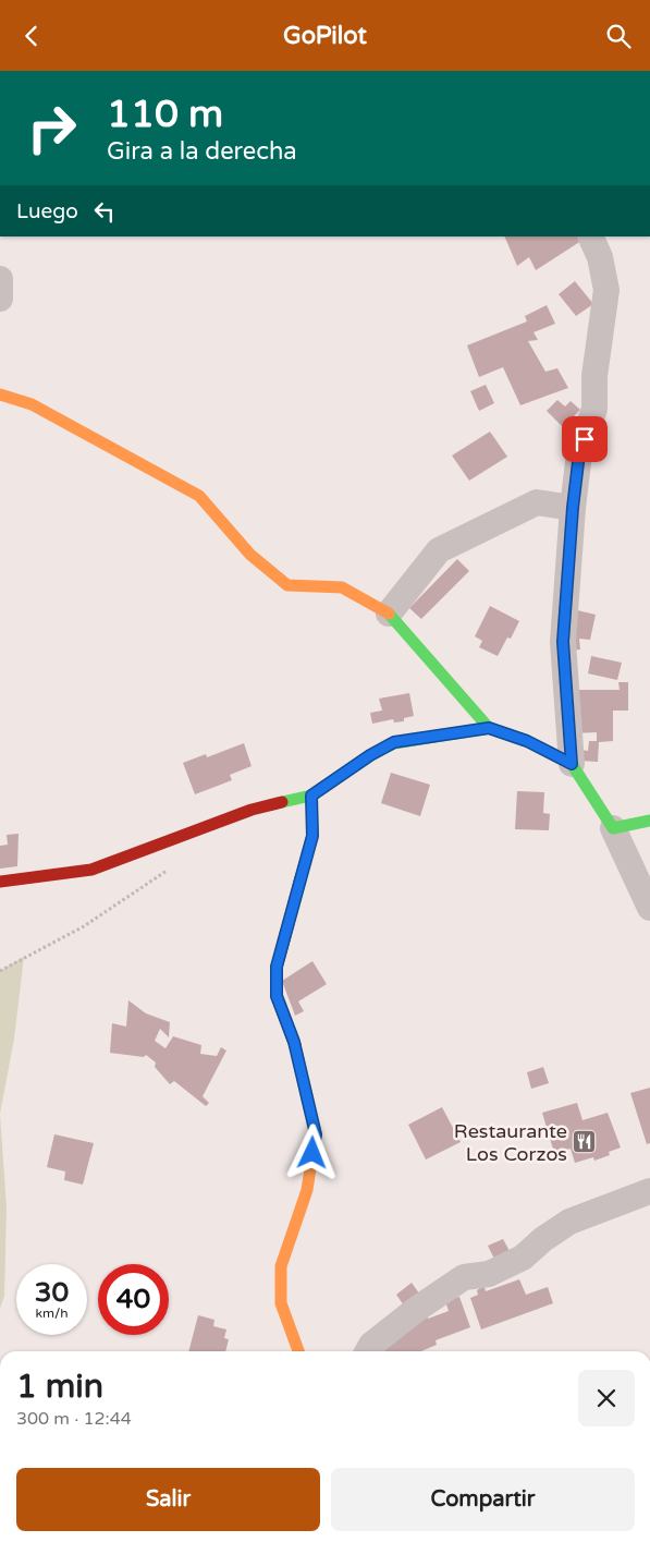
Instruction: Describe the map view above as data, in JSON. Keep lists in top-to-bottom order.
{
  "places": {
    "restaurant": ["Restaurante Los Corzos"]
  },
  "page": {
    "header": "GoPilot",
    "turn": ["110 m", "Gira a la derecha"],
    "then": "Luego",
    "speed": "30 km/h",
    "limit": "40",
    "heading": ["1 min", "300 m · 12:44"],
    "buttons": ["Salir", "Compartir"]
  }
}
